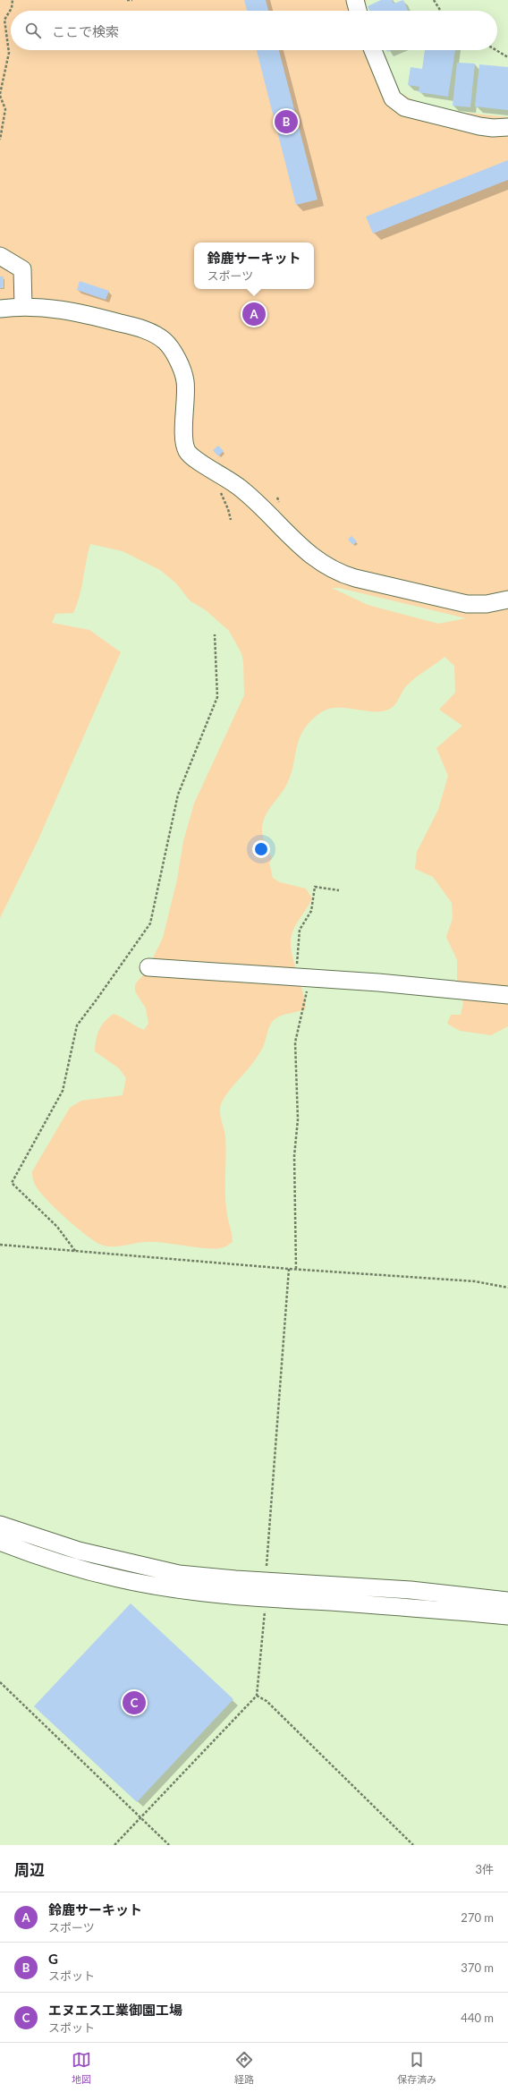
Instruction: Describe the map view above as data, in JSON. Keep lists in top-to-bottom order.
{
  "page": {
    "search": "ここで検索",
    "pins": ["B", "A", "C"],
    "popup": ["鈴鹿サーキット", "スポーツ"],
    "heading": ["周辺", "3件"],
    "list": [
      {
        "mark": "A",
        "name": "鈴鹿サーキット",
        "note": "スポーツ",
        "value": "270 m"
      },
      {
        "mark": "B",
        "name": "G",
        "note": "スポット",
        "value": "370 m"
      },
      {
        "mark": "C",
        "name": "エヌエス工業御園工場",
        "note": "スポット",
        "value": "440 m"
      }
    ],
    "nav": ["地図", "経路", "保存済み"]
  }
}
